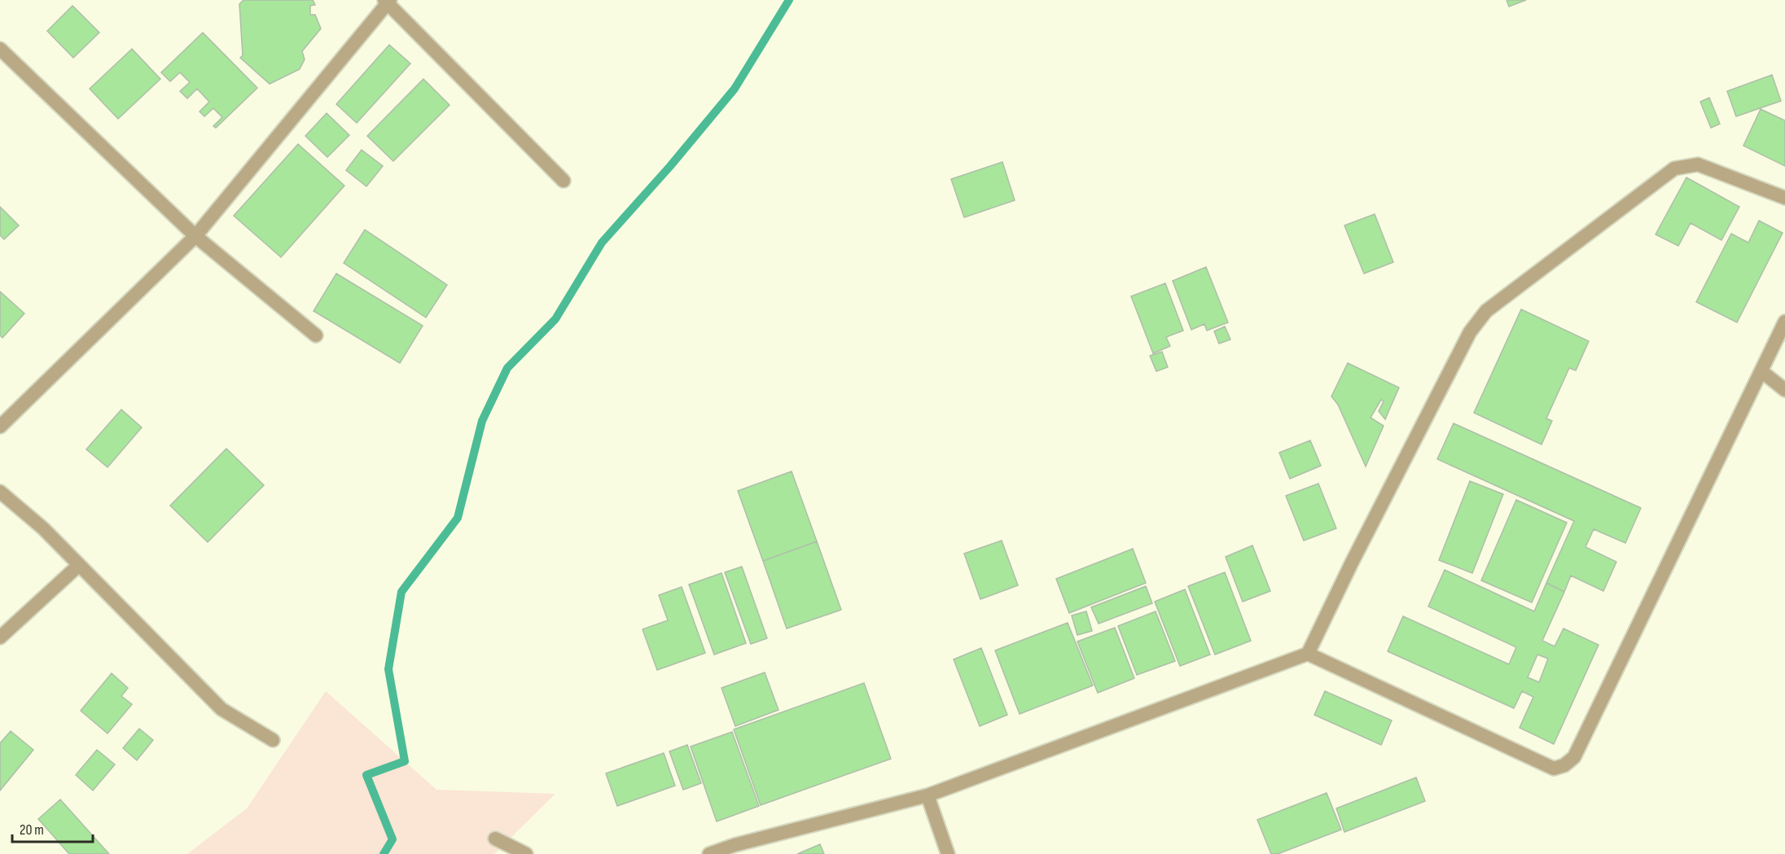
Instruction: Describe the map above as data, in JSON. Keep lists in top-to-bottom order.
{
  "scale_bar": "20 m"
}
